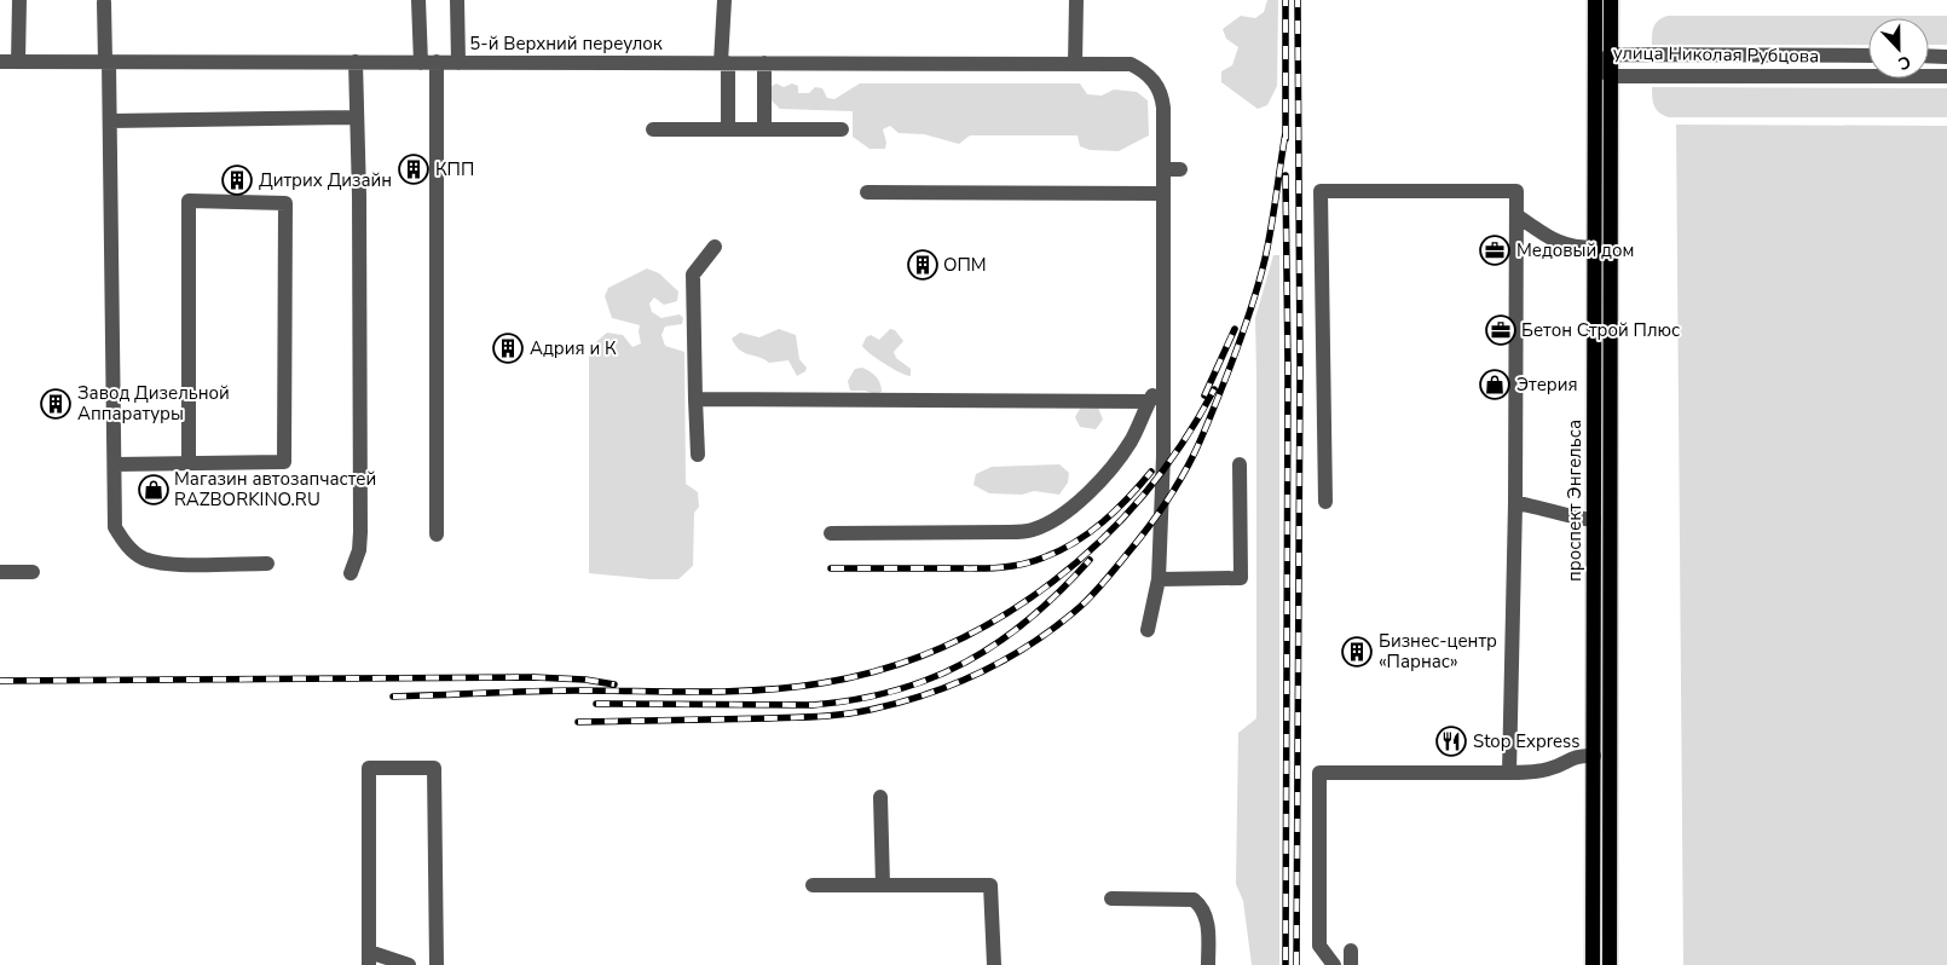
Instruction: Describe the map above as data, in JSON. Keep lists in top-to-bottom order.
{
  "streets": {
    "main road": ["проспект Энгельса"],
    "street": ["5-й Верхний переулок", "улица Николая Рубцова"]
  },
  "crossings": [
    ["улица Николая Рубцова", "проспект Энгельса"]
  ],
  "places": {
    "building": [
      "КПП",
      "Дитрих Дизайн",
      "ОПМ",
      "Адрия и К",
      "Завод Дизельной Аппаратуры",
      "Бизнес-центр «Парнас»"
    ],
    "office": ["Медовый дом", "Бетон Строй Плюс"],
    "shop": ["Этерия", "Магазин автозапчастей RAZBORKINO.RU"],
    "restaurant": ["Stop Express"]
  },
  "north": "bottom"
}
